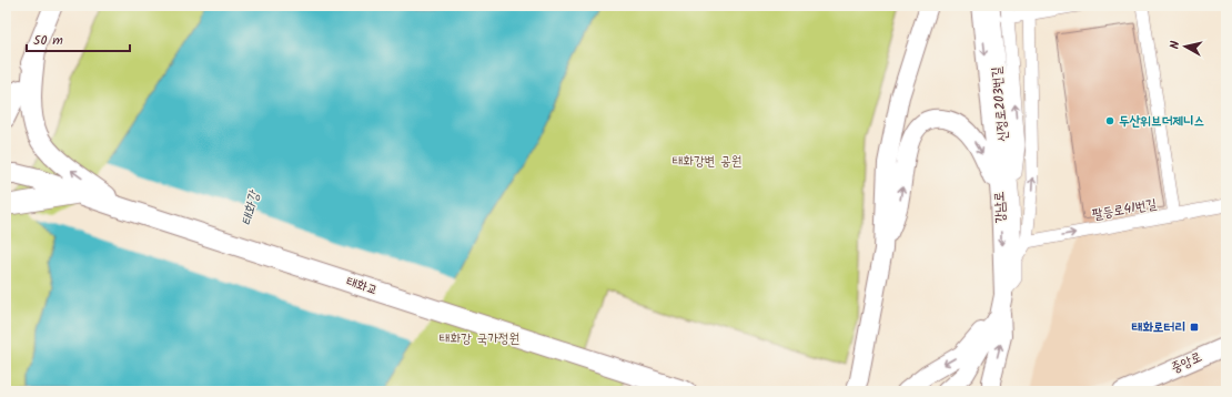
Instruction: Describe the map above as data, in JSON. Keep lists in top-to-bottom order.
{
  "streets": {
    "main road": ["강남로", "태화교", "중앙로"],
    "street": ["신정로203번길", "팔등로41번길"]
  },
  "crossings": [
    ["신정로203번길", "강남로"]
  ],
  "one_way": ["팔등로41번길"],
  "water": ["태화강"],
  "parks": ["태화강변 공원", "태화강 국가정원"],
  "places": {
    "other": ["두산위브더제니스"],
    "transit": ["태화로터리"]
  },
  "scale_bar": "50 m",
  "north": "left"
}
